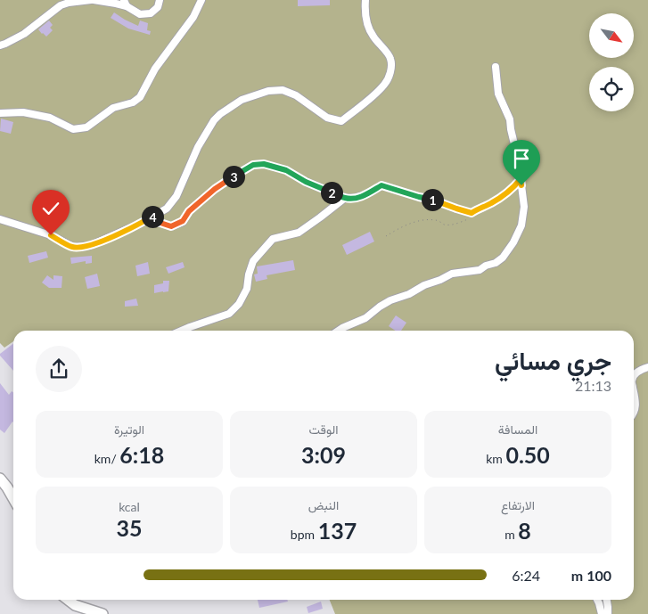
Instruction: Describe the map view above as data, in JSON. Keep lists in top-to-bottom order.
{
  "north": "bottom right",
  "page": {
    "pins": [
      "3",
      "2",
      "1",
      "4"
    ],
    "heading": ["جري مسائي", "21:13"],
    "stats": [
      ["المسافة", "0.50 km"],
      ["الوقت", "3:09"],
      ["الوتيرة", "6:18 /km"],
      ["الارتفاع", "8 m"],
      ["النبض", "137 bpm"],
      ["kcal", "35"]
    ],
    "list": [
      {
        "name": "100 m",
        "note": "6:24"
      }
    ]
  }
}
